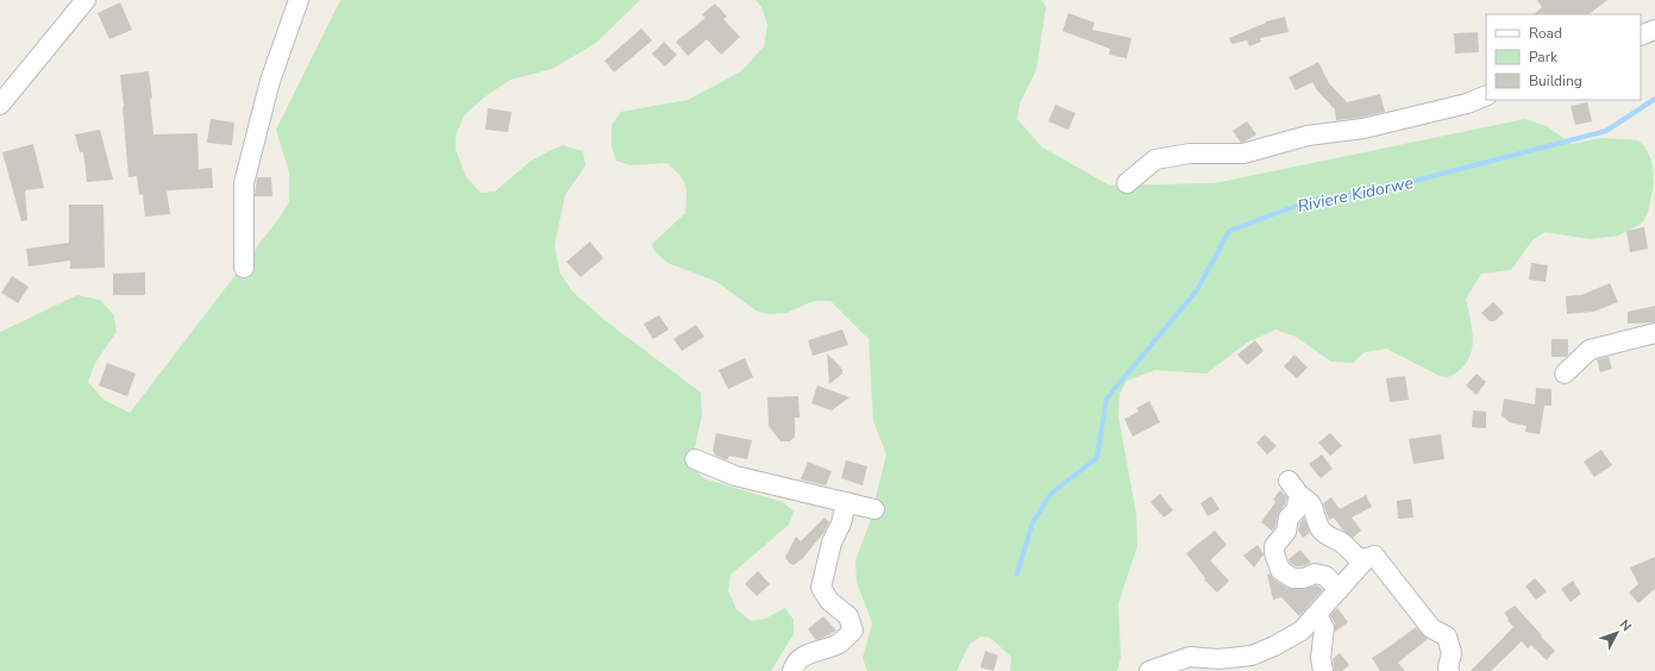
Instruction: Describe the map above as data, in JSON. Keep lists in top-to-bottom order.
{
  "water": ["Riviere Kidorwe"],
  "legend": ["Road", "Park", "Building"],
  "north": "top right"
}
